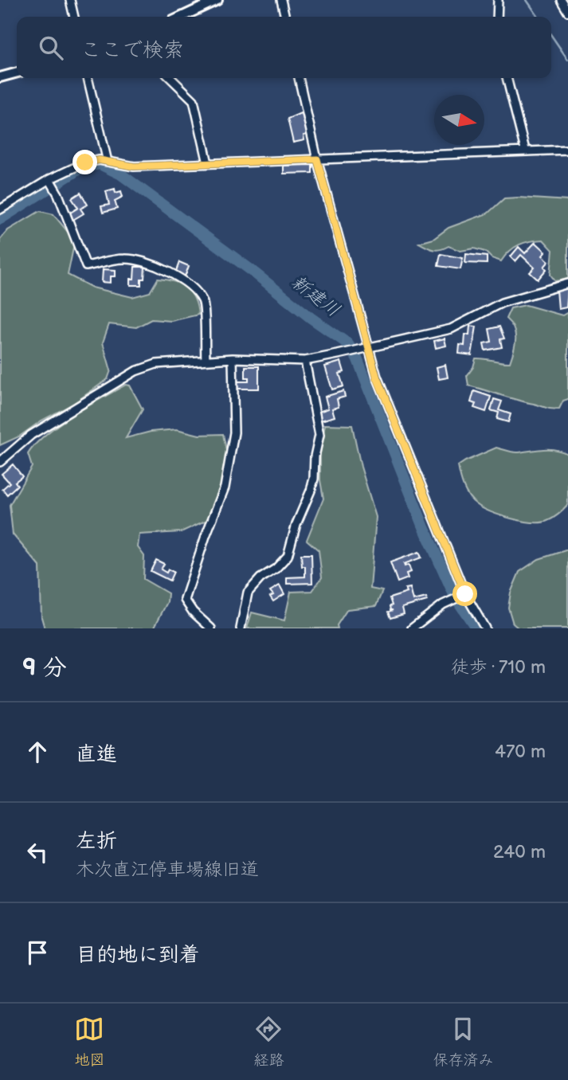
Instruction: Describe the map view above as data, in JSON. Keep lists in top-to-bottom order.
{
  "water": ["新建川"],
  "north": "right",
  "page": {
    "search": "ここで検索",
    "heading": ["9 分", "徒歩 · 710 m"],
    "list": [
      ["直進", "470 m"],
      ["左折", "木次直江停車場線旧道", "240 m"],
      "目的地に到着"
    ],
    "nav": ["地図", "経路", "保存済み"]
  }
}
